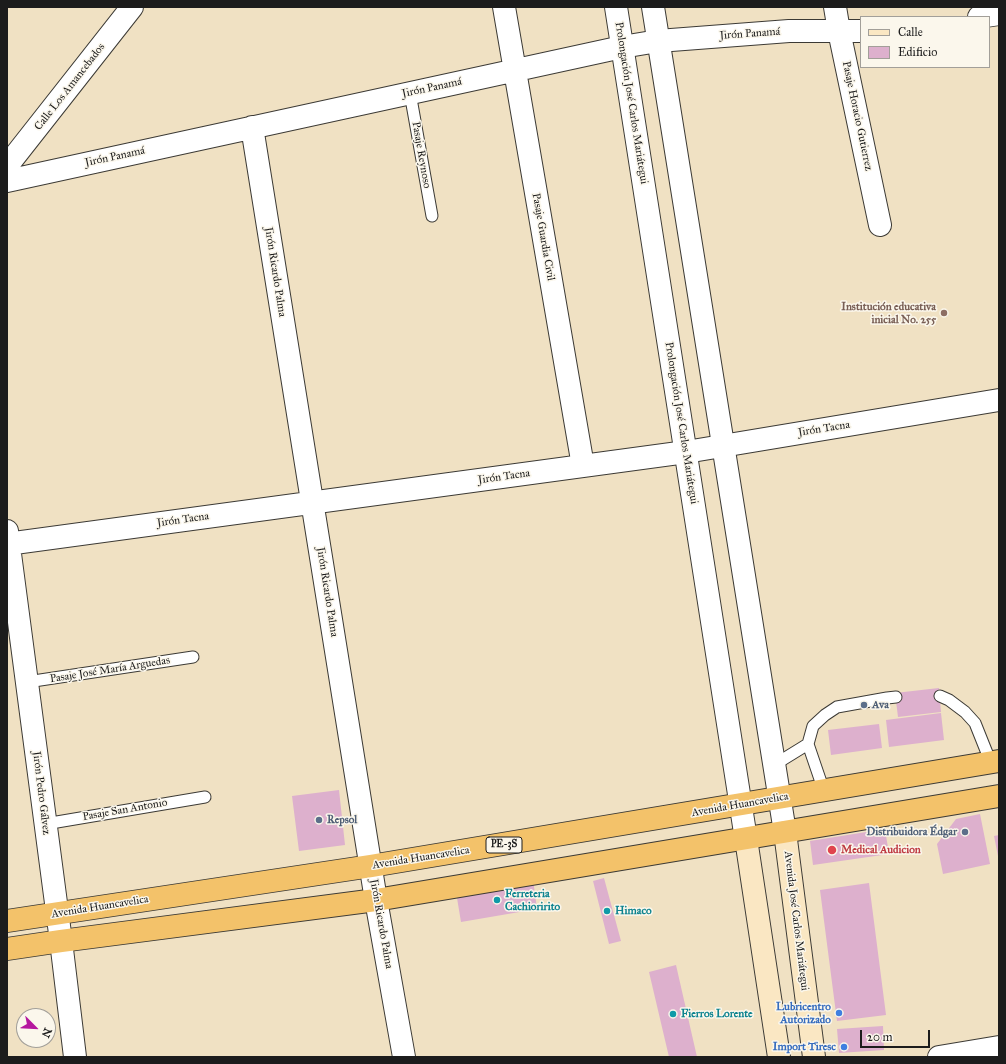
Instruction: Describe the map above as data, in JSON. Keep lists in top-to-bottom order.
{
  "streets": {
    "highway": ["Avenida Huancavelica", "PE-3S"],
    "main road": ["Avenida José Carlos Mariátegui"],
    "street": [
      "Jirón Panamá",
      "Calle Los Amancebados",
      "Prolongación José Carlos Mariátegui",
      "Pasaje Horacio Gutierrez",
      "Pasaje Guardia Civil",
      "Jirón Ricardo Palma",
      "Jirón Tacna",
      "Jirón Pedro Gálvez"
    ],
    "lane": ["Pasaje Reynoso", "Pasaje José María Arguedas", "Pasaje San Antonio"]
  },
  "crossings": [
    ["Jirón Panamá", "Prolongación José Carlos Mariátegui"],
    ["Jirón Panamá", "Pasaje Horacio Gutierrez"],
    ["Jirón Panamá", "Pasaje Reynoso"],
    ["Jirón Panamá", "Pasaje Guardia Civil"],
    ["Jirón Panamá", "Jirón Ricardo Palma"],
    ["Prolongación José Carlos Mariátegui", "Jirón Tacna"],
    ["Prolongación José Carlos Mariátegui", "Avenida Huancavelica"],
    ["Pasaje Guardia Civil", "Jirón Tacna"],
    ["Jirón Ricardo Palma", "Jirón Tacna"],
    ["Jirón Ricardo Palma", "Avenida Huancavelica"],
    ["Jirón Tacna", "Jirón Pedro Gálvez"],
    ["Pasaje José María Arguedas", "Jirón Pedro Gálvez"],
    ["Jirón Pedro Gálvez", "Avenida Huancavelica"],
    ["Jirón Pedro Gálvez", "Pasaje San Antonio"]
  ],
  "places": [
    "Institución educativa inicial No. 255",
    "Ava",
    "Repsol",
    "Distribuidora Édgar",
    "Medical Audicion",
    "Ferreteria Cachioririto",
    "Himaco",
    "Lubricentro Autorizado",
    "Fierros Lorente",
    "Import Tiresc"
  ],
  "legend": ["Calle", "Edificio"],
  "scale_bar": "20 m",
  "north": "bottom right"
}
